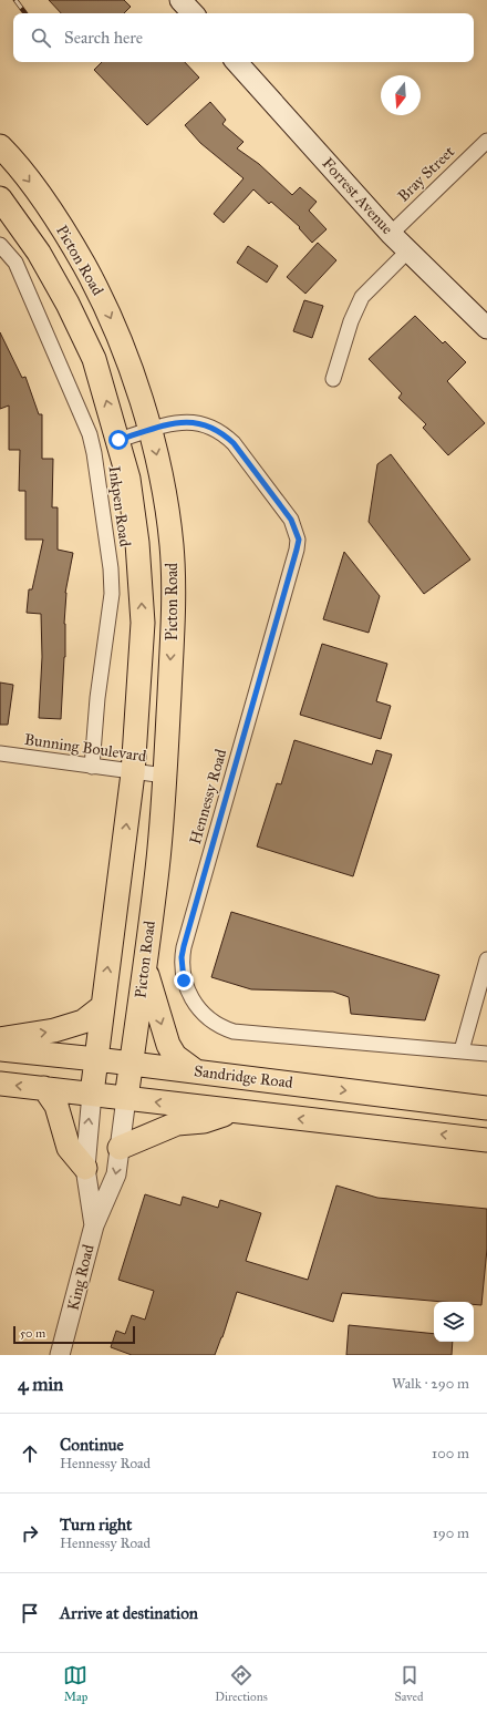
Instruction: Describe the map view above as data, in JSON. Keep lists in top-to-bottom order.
{
  "streets": {
    "main road": ["Forrest Avenue", "Picton Road", "Sandridge Road"],
    "street": [
      "Bray Street",
      "Inkpen Road",
      "Bunning Boulevard",
      "Hennessy Road",
      "King Road"
    ]
  },
  "crossings": [
    ["Bray Street", "Forrest Avenue"],
    ["Picton Road", "Bunning Boulevard"],
    ["Picton Road", "Hennessy Road"],
    ["Picton Road", "Sandridge Road"],
    ["Picton Road", "King Road"],
    ["Inkpen Road", "Bunning Boulevard"]
  ],
  "scale_bar": "50 m",
  "north": "bottom",
  "page": {
    "search": "Search here",
    "scale": "50 m",
    "heading": ["4 min", "Walk · 290 m"],
    "list": [
      ["Continue", "Hennessy Road", "100 m"],
      ["Turn right", "Hennessy Road", "190 m"],
      "Arrive at destination"
    ],
    "nav": ["Map", "Directions", "Saved"]
  }
}
